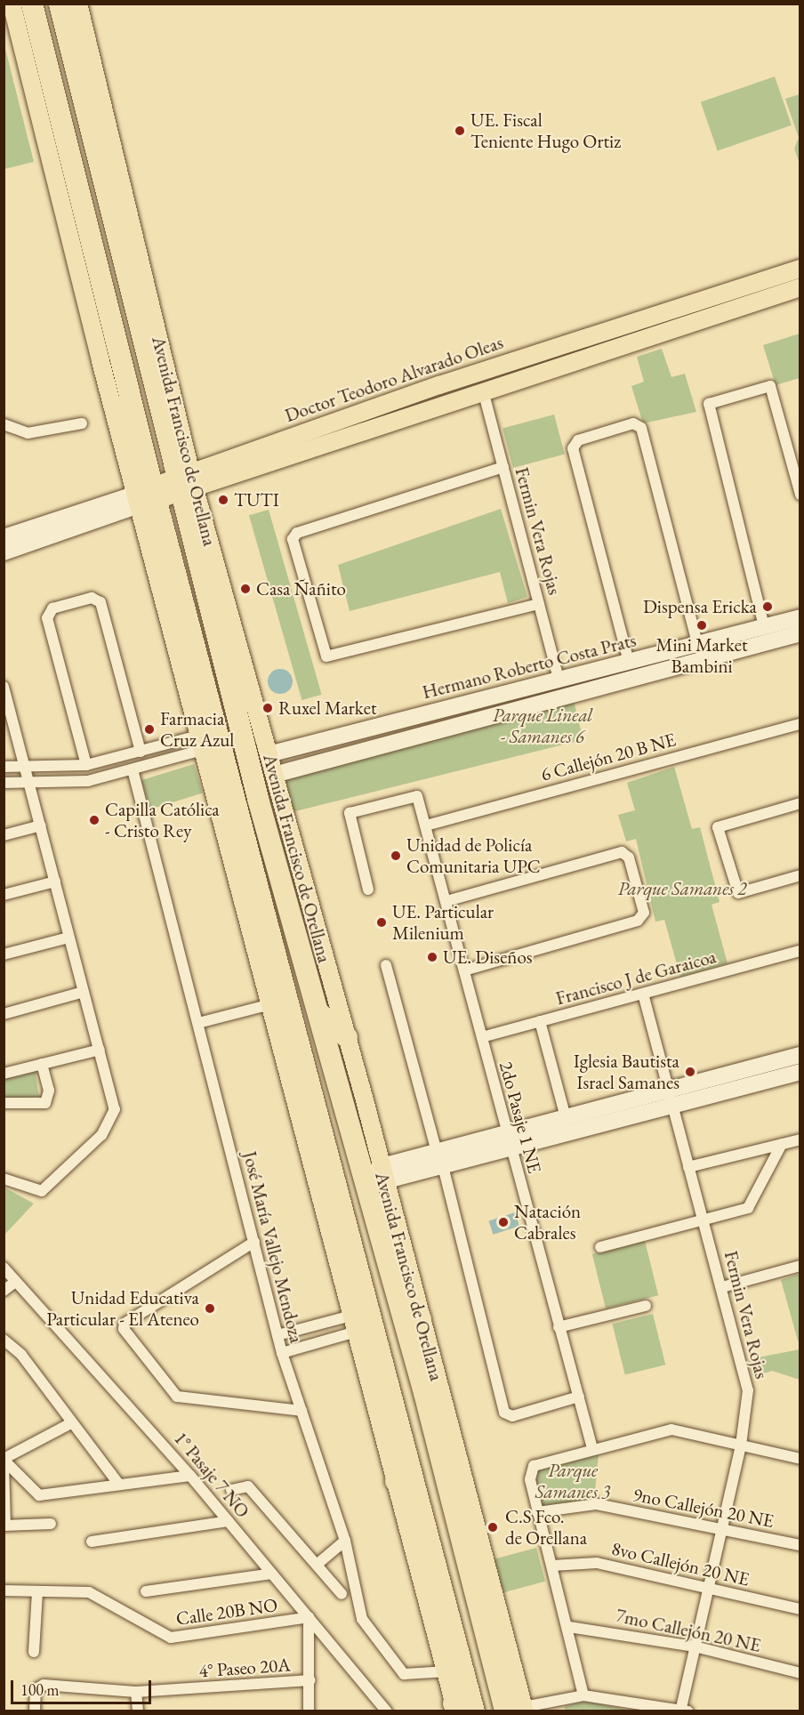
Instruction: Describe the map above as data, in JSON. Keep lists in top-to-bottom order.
{
  "streets": {
    "highway": ["Avenida Francisco de Orellana"],
    "main road": ["Doctor Teodoro Alvarado Oleas"],
    "street": [
      "Fermin Vera Rojas",
      "Hermano Roberto Costa Prats",
      "6 Callejón 20 B NE",
      "Francisco J de Garaicoa",
      "2do Pasaje 1 NE",
      "José María Vallejo Mendoza",
      "1° Pasaje 7 NO",
      "9no Callejón 20 NE",
      "8vo Callejón 20 NE",
      "Calle 20B NO",
      "7mo Callejón 20 NE",
      "4° Paseo 20A"
    ]
  },
  "crossings": [
    ["Doctor Teodoro Alvarado Oleas", "Avenida Francisco de Orellana"],
    ["Doctor Teodoro Alvarado Oleas", "Fermin Vera Rojas"],
    ["Avenida Francisco de Orellana", "Hermano Roberto Costa Prats"],
    ["Fermin Vera Rojas", "Hermano Roberto Costa Prats"],
    ["Fermin Vera Rojas", "Francisco J de Garaicoa"],
    ["Fermin Vera Rojas", "9no Callejón 20 NE"],
    ["Fermin Vera Rojas", "8vo Callejón 20 NE"],
    ["Fermin Vera Rojas", "7mo Callejón 20 NE"],
    ["6 Callejón 20 B NE", "2do Pasaje 1 NE"],
    ["Francisco J de Garaicoa", "2do Pasaje 1 NE"],
    ["1° Pasaje 7 NO", "Calle 20B NO"]
  ],
  "parks": ["Parque Lineal - Samanes 6", "Parque Samanes 2", "Parque Samanes 3"],
  "places": [
    "UE. Fiscal Teniente Hugo Ortiz",
    "TUTI",
    "Casa Ñañito",
    "Dispensa Ericka",
    "Mini Market Bambini",
    "Ruxel Market",
    "Farmacia Cruz Azul",
    "Capilla Católica - Cristo Rey",
    "Unidad de Policía Comunitaria UPC",
    "UE. Particular Milenium",
    "UE. Diseños",
    "Iglesia Bautista Israel Samanes",
    "Natación Cabrales",
    "Unidad Educativa Particular - El Ateneo",
    "C.S Fco. de Orellana"
  ],
  "scale_bar": "100 m"
}
